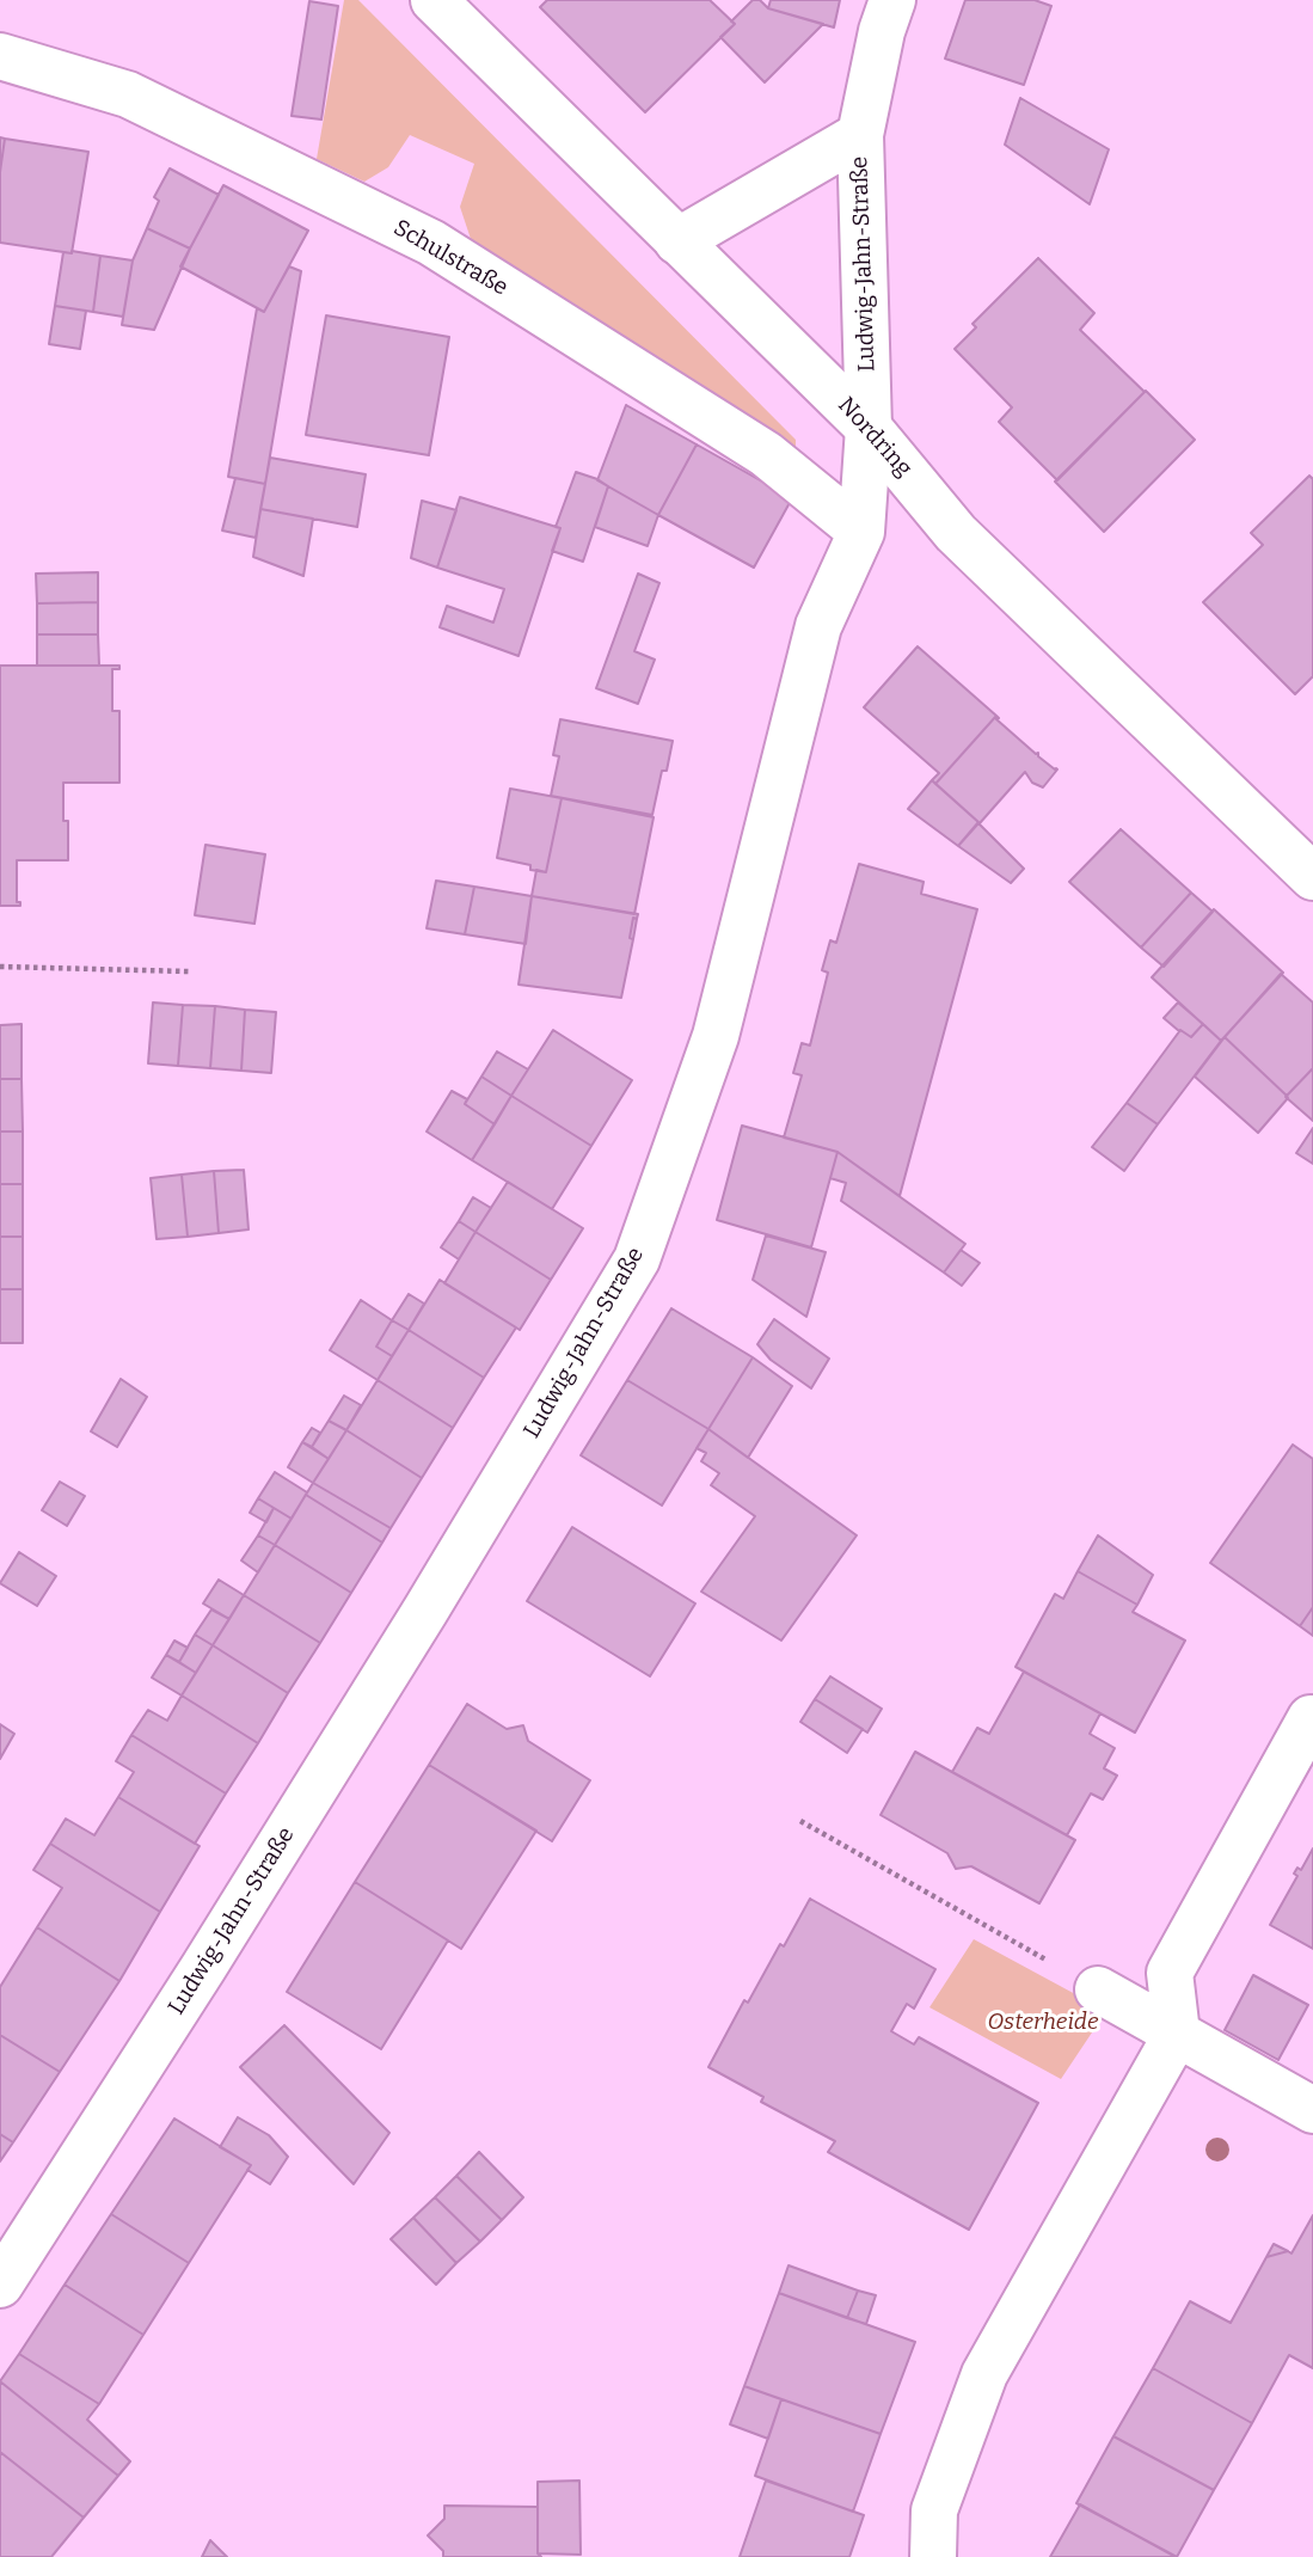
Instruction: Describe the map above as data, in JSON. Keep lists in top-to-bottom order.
{
  "streets": {
    "street": ["Schulstraße", "Ludwig-Jahn-Straße", "Nordring"]
  },
  "crossings": [
    ["Schulstraße", "Ludwig-Jahn-Straße"],
    ["Ludwig-Jahn-Straße", "Nordring"]
  ],
  "parks": ["Osterheide"]
}
